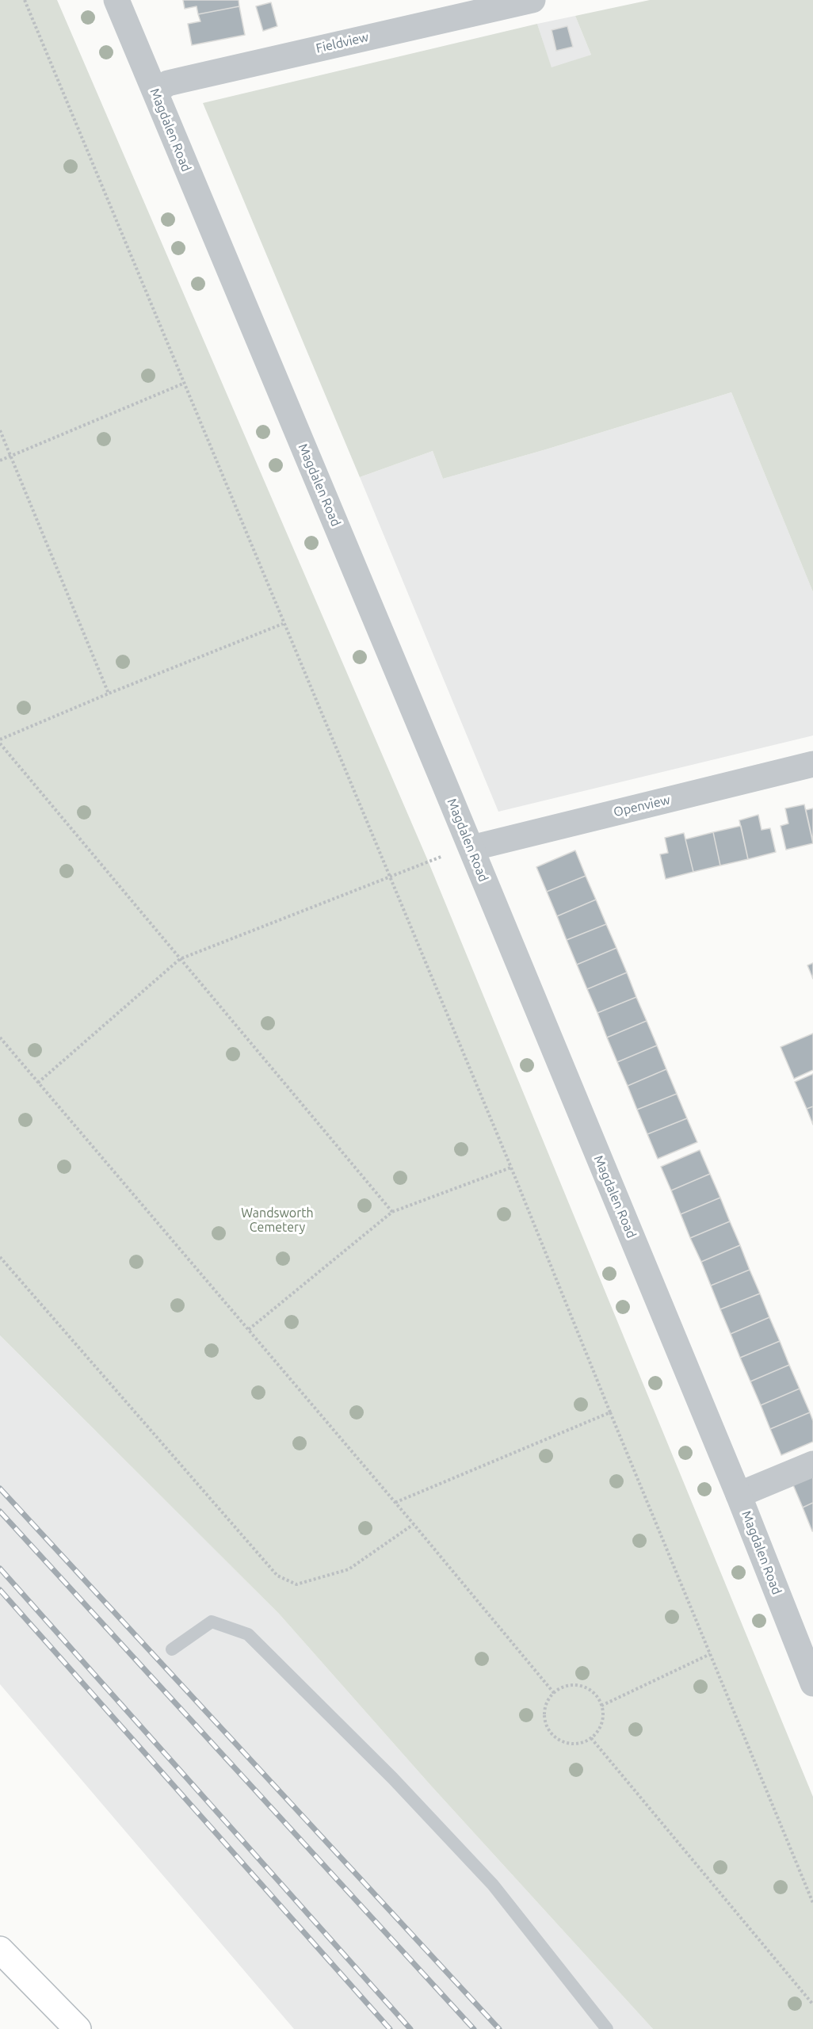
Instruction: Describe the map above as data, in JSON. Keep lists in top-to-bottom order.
{
  "streets": {
    "street": ["Fieldview", "Magdalen Road", "Openview"]
  },
  "crossings": [
    ["Fieldview", "Magdalen Road"],
    ["Magdalen Road", "Openview"]
  ],
  "parks": ["Wandsworth Cemetery"]
}
